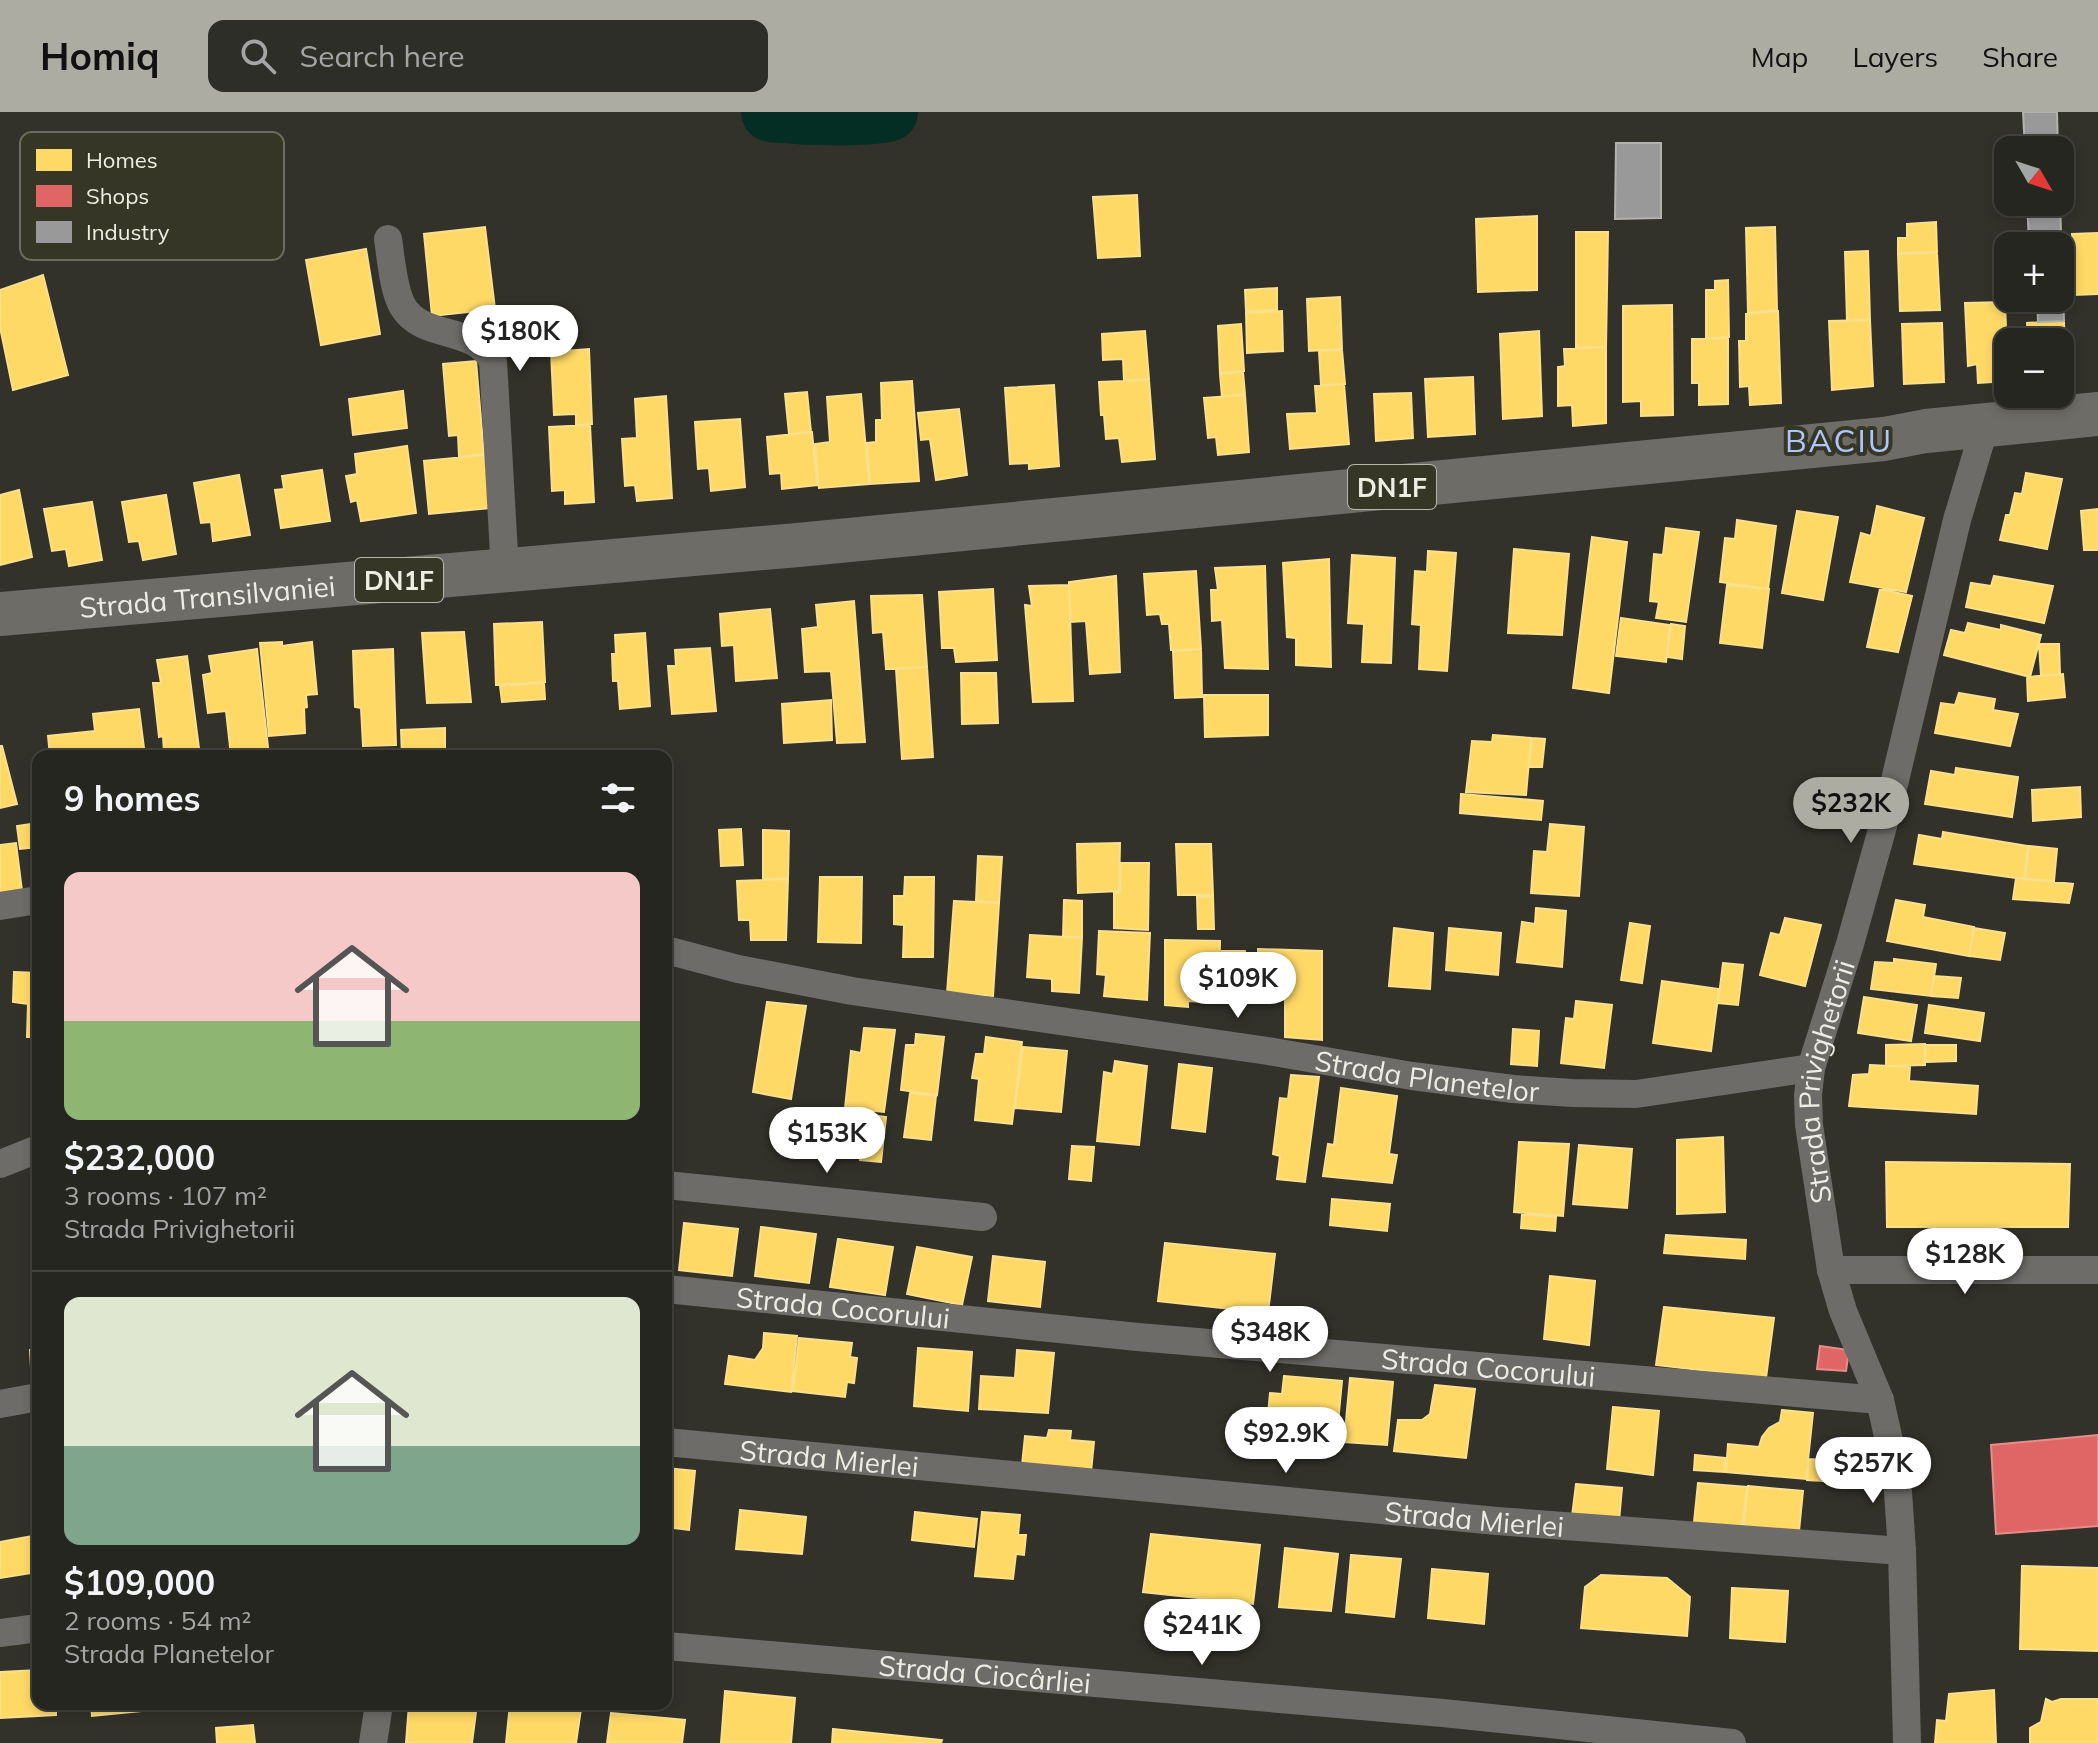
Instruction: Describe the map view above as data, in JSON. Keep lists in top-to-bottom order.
{
  "streets": {
    "main road": ["DN1F", "Strada Transilvaniei"],
    "street": [
      "Strada Planetelor",
      "Strada Privighetorii",
      "Strada Cocorului",
      "Strada Mierlei",
      "Strada Ciocârliei"
    ]
  },
  "crossings": [
    ["DN1F", "Strada Transilvaniei"],
    ["DN1F", "Strada Privighetorii"],
    ["Strada Transilvaniei", "Strada Privighetorii"],
    ["Strada Planetelor", "Strada Privighetorii"],
    ["Strada Privighetorii", "Strada Cocorului"],
    ["Strada Privighetorii", "Strada Mierlei"]
  ],
  "districts": ["BACIU"],
  "legend": ["Homes", "Shops", "Industry"],
  "north": "bottom right",
  "page": {
    "header": "Homiq",
    "search": "Search here",
    "nav": ["Map", "Layers", "Share"],
    "map_buttons": ["+", "−"],
    "price": [
      "$180K",
      "$232K",
      "$109K",
      "$153K",
      "$128K",
      "$348K",
      "$92.9K",
      "$257K",
      "$241K"
    ],
    "heading": "9 homes",
    "list": [
      {
        "name": "$232,000",
        "note": "3 rooms · 107 m² · Strada Privighetorii"
      },
      {
        "name": "$109,000",
        "note": "2 rooms · 54 m² · Strada Planetelor"
      }
    ]
  }
}
